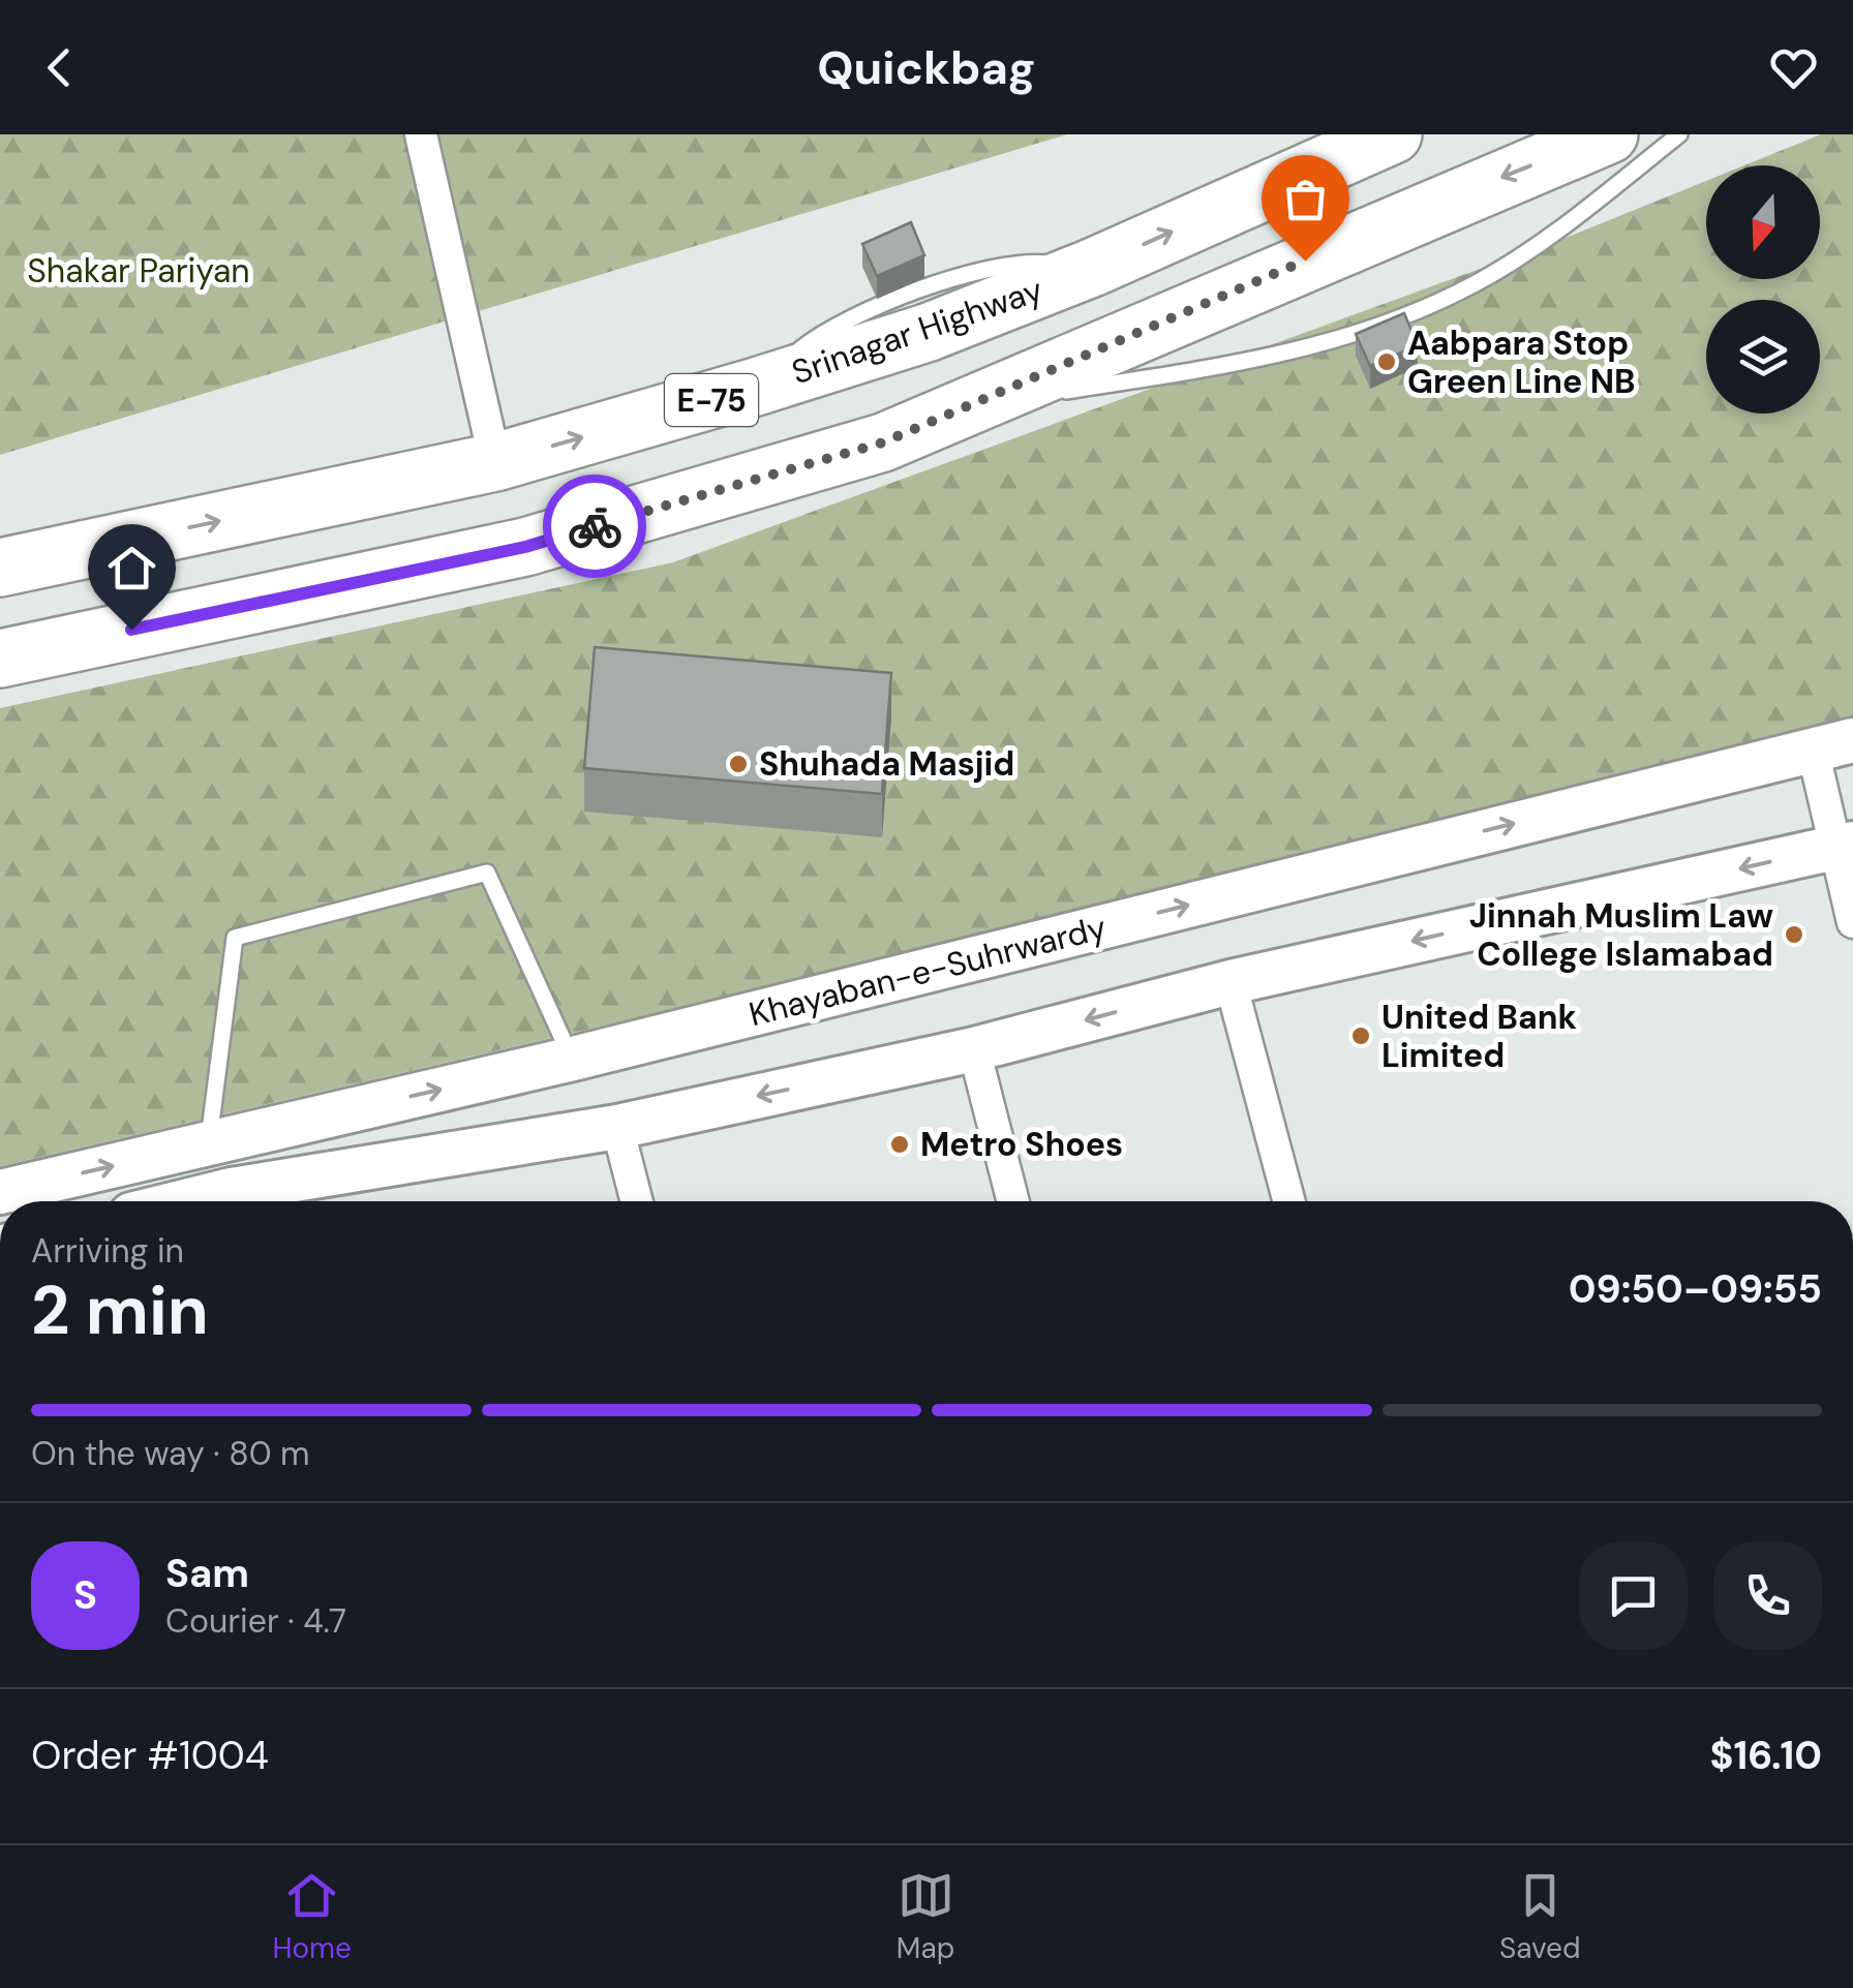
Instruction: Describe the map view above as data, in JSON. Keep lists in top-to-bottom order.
{
  "streets": {
    "highway": ["Srinagar Highway", "E-75"],
    "main road": ["Khayaban-e-Suhrwardy"]
  },
  "parks": ["Shakar Pariyan"],
  "places": [
    "Aabpara Stop Green Line NB",
    "Shuhada Masjid",
    "Jinnah Muslim Law College Islamabad",
    "United Bank Limited",
    "Metro Shoes"
  ],
  "north": "bottom",
  "page": {
    "header": "Quickbag",
    "heading": ["2 min", "Arriving in", "09:50–09:55"],
    "panel": [
      "Sam",
      "Courier · 4.7",
      "Order #1004",
      "$16.10"
    ],
    "bar": "On the way · 80 m",
    "round": "S",
    "tabs": ["Home", "Map", "Saved"]
  }
}
